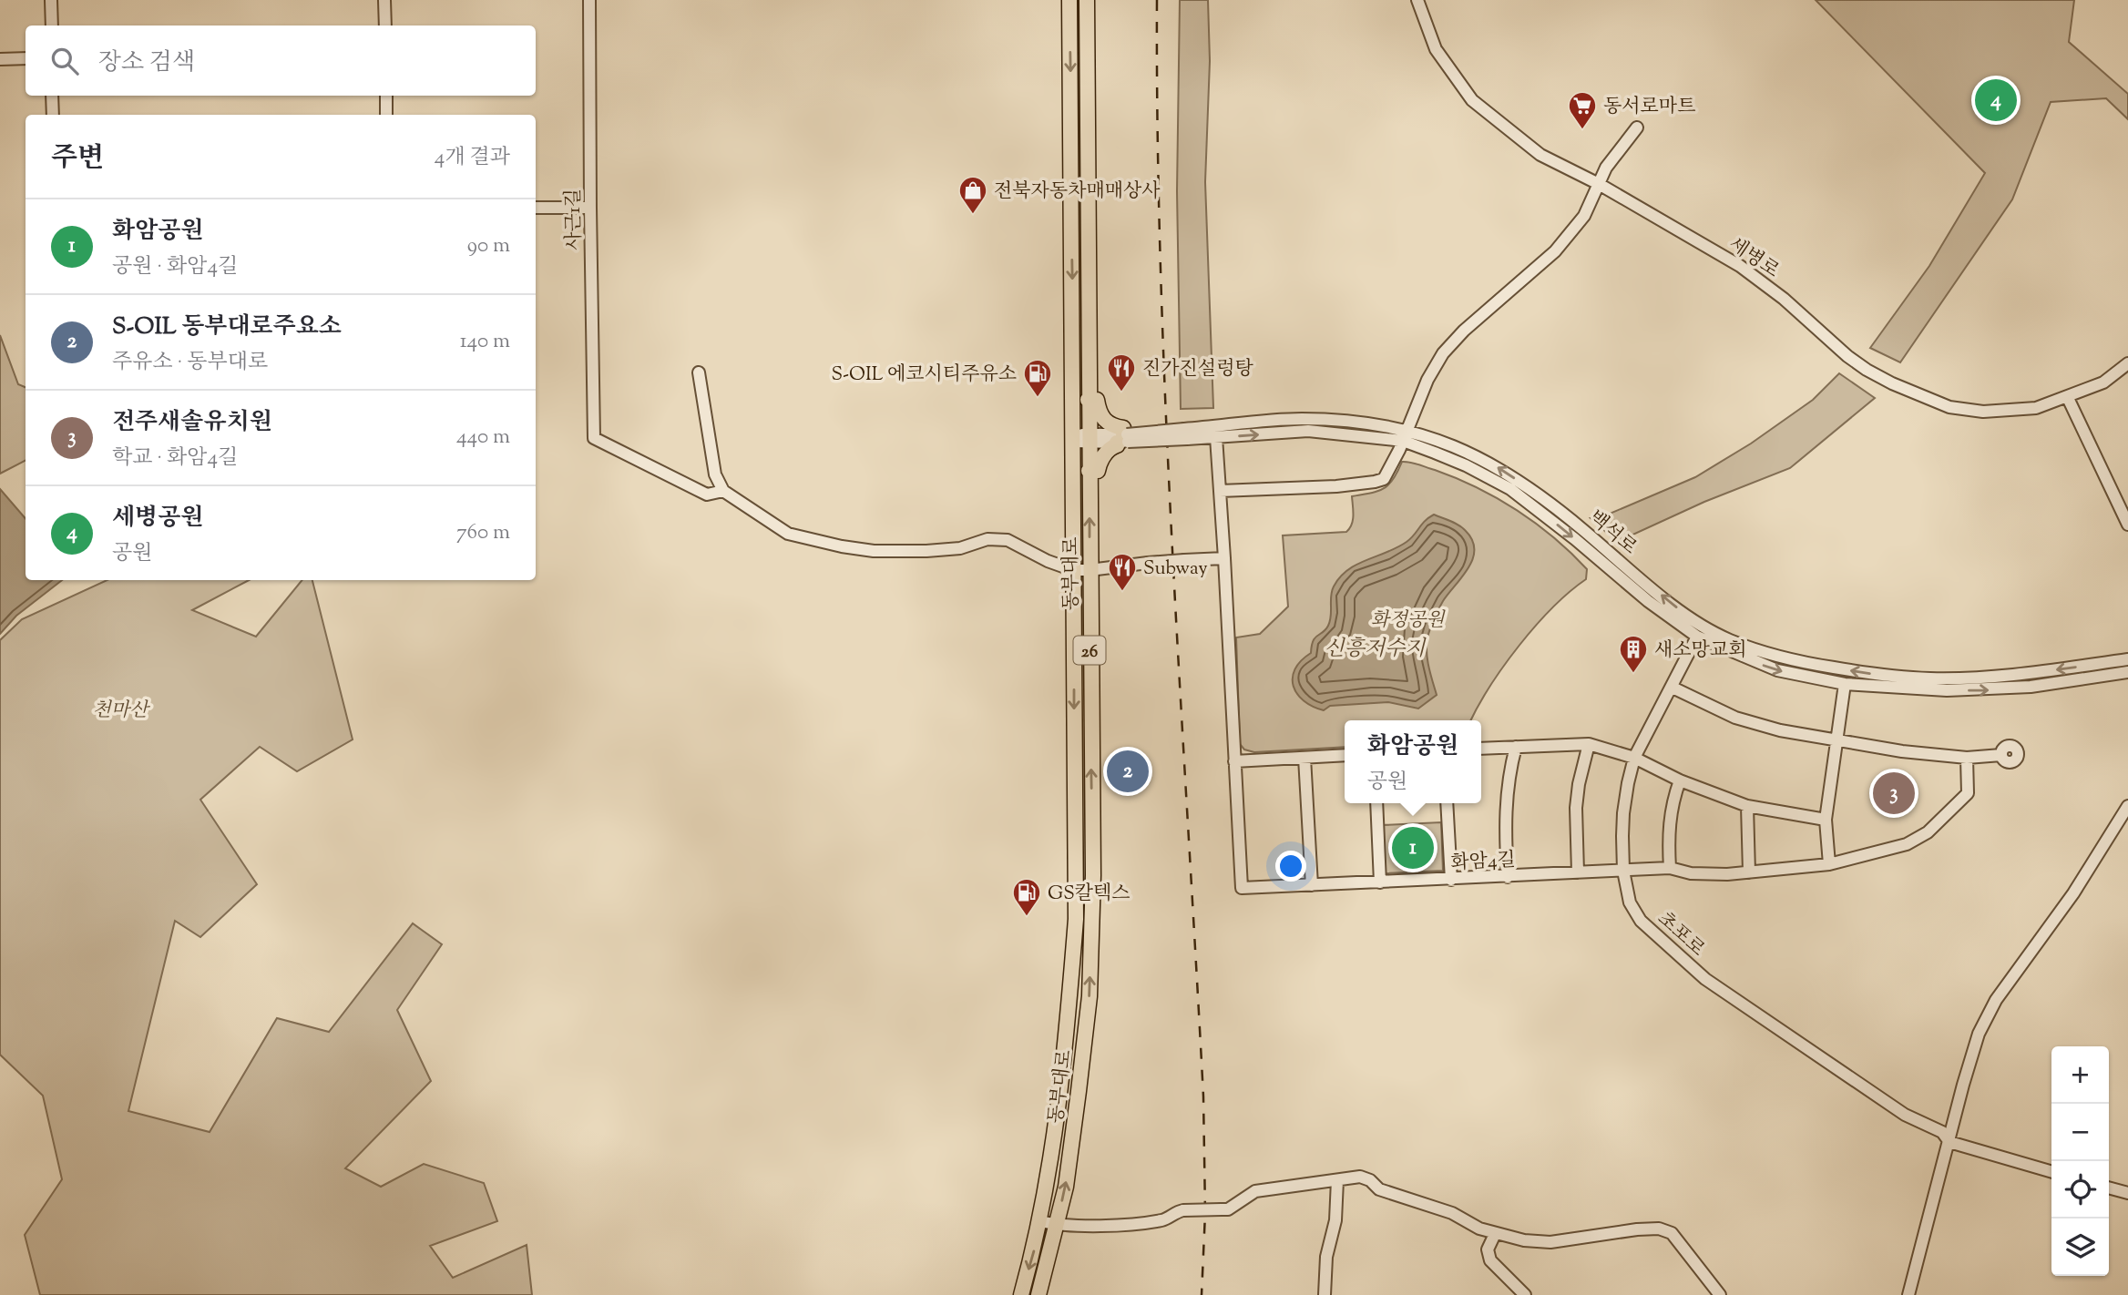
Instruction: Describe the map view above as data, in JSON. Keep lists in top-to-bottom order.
{
  "streets": {
    "main road": ["동부대로", "26"],
    "street": [
      "사근1길",
      "세병로",
      "백석로",
      "화암4길",
      "초포로"
    ]
  },
  "crossings": [
    ["백석로", "동부대로"],
    ["백석로", "화암4길"],
    ["백석로", "초포로"],
    ["화암4길", "초포로"]
  ],
  "water": ["신흥저수지"],
  "parks": ["화정공원", "천마산"],
  "places": {
    "supermarket": ["동서로마트"],
    "shop": ["전북자동차매매상사"],
    "restaurant": ["진가진설렁탕", "Subway"],
    "fuel station": ["S-OIL 에코시티주유소", "GS칼텍스"],
    "building": ["새소망교회"]
  },
  "page": {
    "search": "장소 검색",
    "pins": [
      "4",
      "2",
      "3",
      "1"
    ],
    "heading": ["주변", "4개 결과"],
    "list": [
      {
        "mark": "1",
        "name": "화암공원",
        "note": "공원 · 화암4길",
        "value": "90 m"
      },
      {
        "mark": "2",
        "name": "S-OIL 동부대로주요소",
        "note": "주유소 · 동부대로",
        "value": "140 m"
      },
      {
        "mark": "3",
        "name": "전주새솔유치원",
        "note": "학교 · 화암4길",
        "value": "440 m"
      },
      {
        "mark": "4",
        "name": "세병공원",
        "note": "공원",
        "value": "760 m"
      }
    ],
    "popup": ["화암공원", "공원"],
    "map_buttons": ["+", "−"]
  }
}
